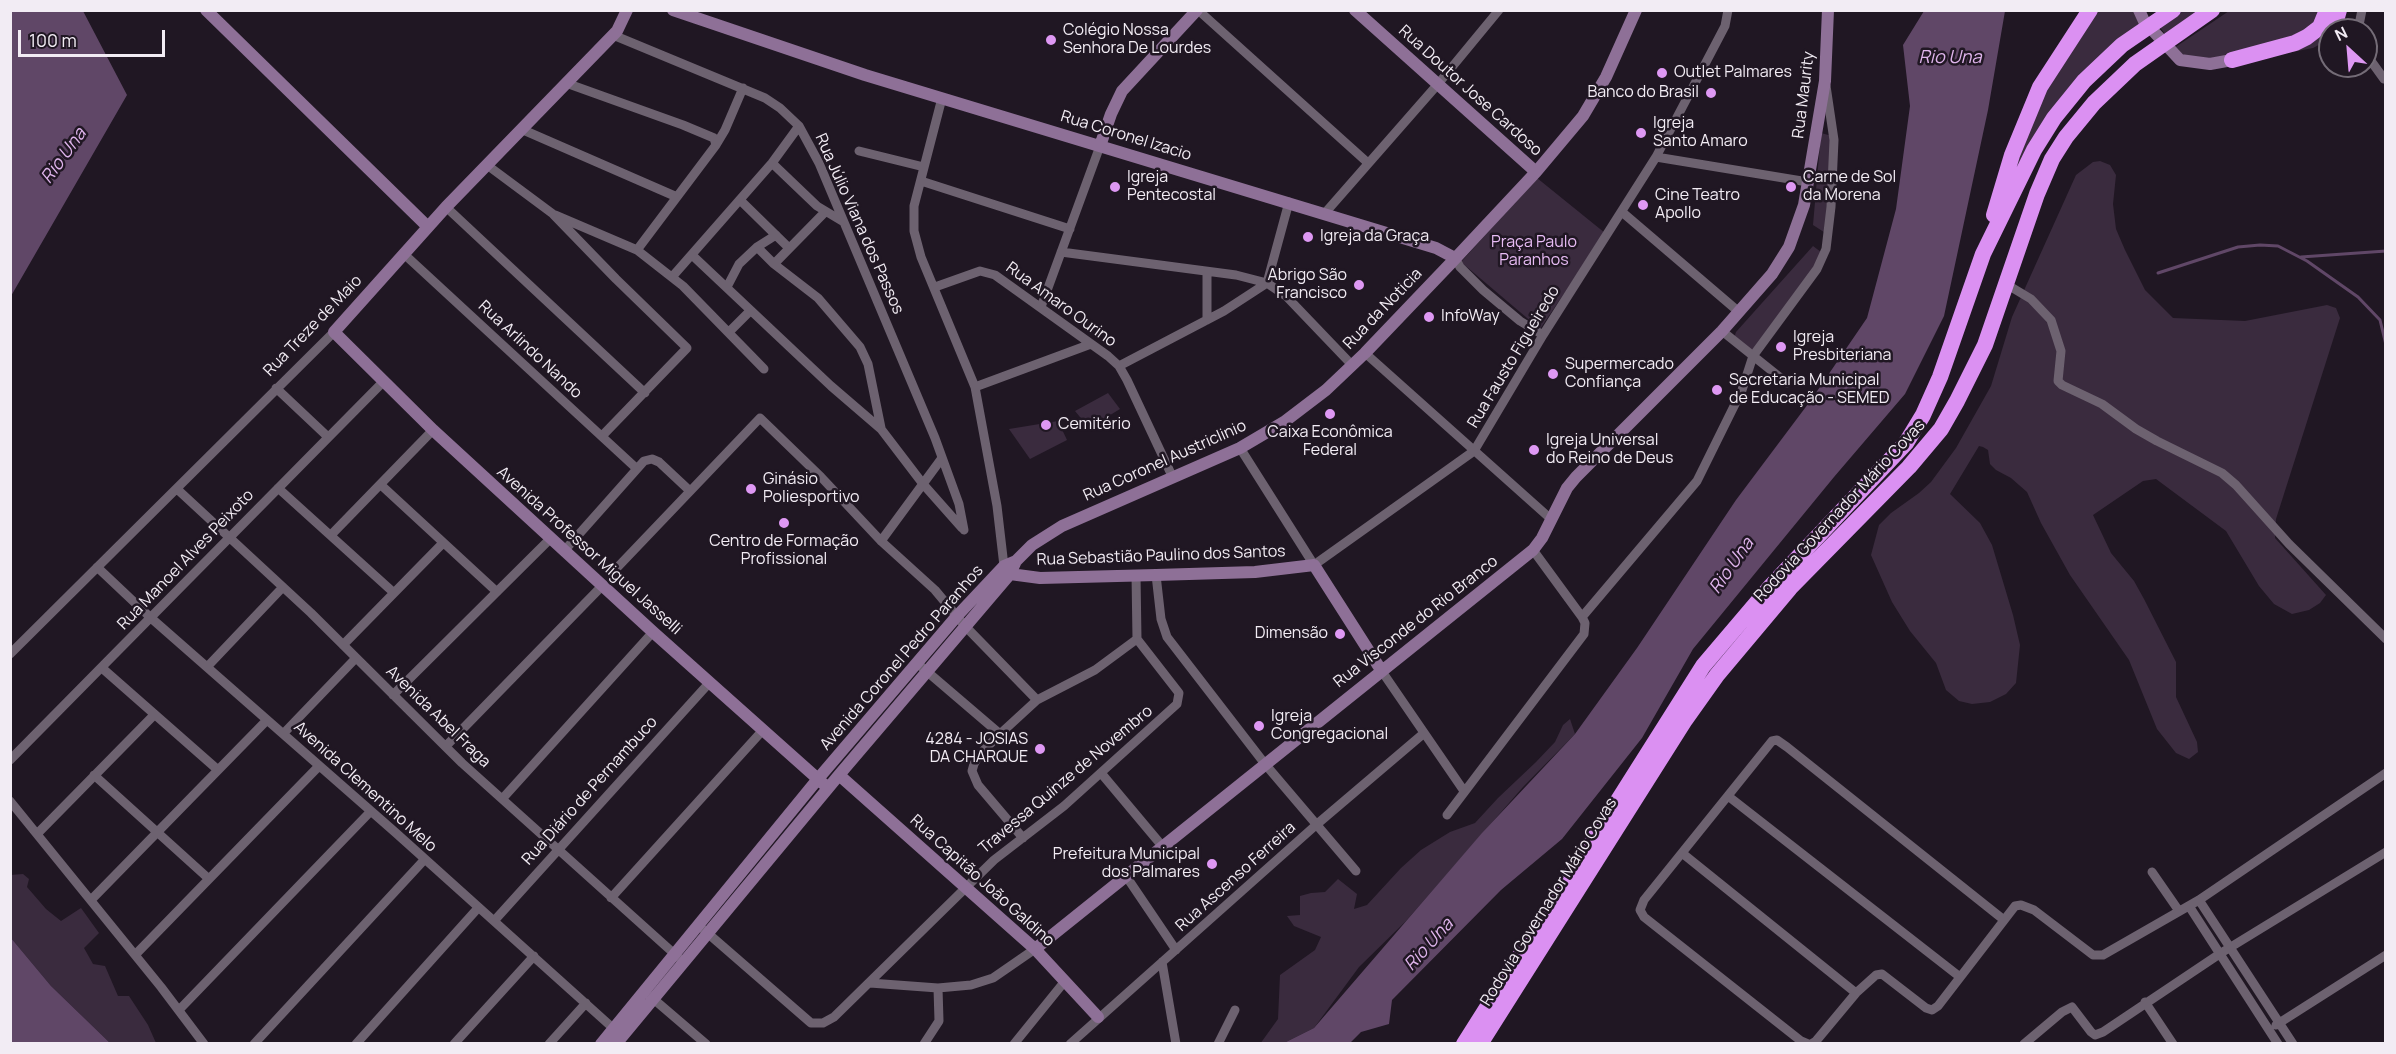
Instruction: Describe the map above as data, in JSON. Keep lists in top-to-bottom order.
{
  "streets": {
    "highway": ["Rodovia Governador Mário Covas"],
    "street": [
      "Rua Doutor Jose Cardoso",
      "Rua Maurity",
      "Rua Coronel Izacio",
      "Rua Júlio Viana dos Passos",
      "Rua Amaro Ourino",
      "Rua da Noticia",
      "Rua Treze de Maio",
      "Rua Arlindo Nando",
      "Rua Fausto Figueiredo",
      "Rua Coronel Austriclinio",
      "Avenida Professor Miguel Jasselli",
      "Rua Sebastião Paulino dos Santos",
      "Rua Manoel Alves Peixoto",
      "Rua Visconde do Rio Branco",
      "Avenida Coronel Pedro Paranhos",
      "Avenida Abel Fraga",
      "Travessa Quinze de Novembro",
      "Avenida Clementino Melo",
      "Rua Diário de Pernambuco",
      "Rua Ascenso Ferreira",
      "Rua Capitão João Galdino"
    ]
  },
  "crossings": [
    ["Rua Doutor Jose Cardoso", "Rua da Noticia"],
    ["Rua Maurity", "Rua Visconde do Rio Branco"],
    ["Rua Coronel Izacio", "Rua da Noticia"],
    ["Rua Coronel Izacio", "Rua Fausto Figueiredo"],
    ["Rua Júlio Viana dos Passos", "Rua Treze de Maio"],
    ["Rua Amaro Ourino", "Rua Coronel Austriclinio"],
    ["Rua da Noticia", "Rua Coronel Austriclinio"],
    ["Rua Treze de Maio", "Rua Arlindo Nando"],
    ["Rua Treze de Maio", "Avenida Professor Miguel Jasselli"],
    ["Rua Treze de Maio", "Avenida Abel Fraga"],
    ["Rua Treze de Maio", "Avenida Clementino Melo"],
    ["Rua Coronel Austriclinio", "Avenida Coronel Pedro Paranhos"],
    ["Avenida Professor Miguel Jasselli", "Rua Manoel Alves Peixoto"],
    ["Avenida Professor Miguel Jasselli", "Avenida Coronel Pedro Paranhos"],
    ["Avenida Professor Miguel Jasselli", "Rua Diário de Pernambuco"],
    ["Rua Sebastião Paulino dos Santos", "Avenida Coronel Pedro Paranhos"],
    ["Rua Manoel Alves Peixoto", "Avenida Abel Fraga"],
    ["Rua Manoel Alves Peixoto", "Avenida Clementino Melo"],
    ["Rua Visconde do Rio Branco", "Rua Capitão João Galdino"],
    ["Avenida Coronel Pedro Paranhos", "Avenida Abel Fraga"],
    ["Avenida Coronel Pedro Paranhos", "Travessa Quinze de Novembro"],
    ["Avenida Coronel Pedro Paranhos", "Avenida Clementino Melo"],
    ["Avenida Coronel Pedro Paranhos", "Rua Capitão João Galdino"],
    ["Avenida Abel Fraga", "Rua Diário de Pernambuco"],
    ["Travessa Quinze de Novembro", "Rua Capitão João Galdino"],
    ["Avenida Clementino Melo", "Rua Diário de Pernambuco"],
    ["Rua Ascenso Ferreira", "Rua Capitão João Galdino"]
  ],
  "water": ["Rio Una"],
  "parks": ["Praça Paulo Paranhos"],
  "places": [
    "Colégio Nossa Senhora De Lourdes",
    "Outlet Palmares",
    "Banco do Brasil",
    "Igreja Santo Amaro",
    "Igreja Pentecostal",
    "Carne de Sol da Morena",
    "Cine Teatro Apollo",
    "Igreja da Graça",
    "Abrigo São Francisco",
    "InfoWay",
    "Igreja Presbiteriana",
    "Supermercado Confiança",
    "Secretaria Municipal de Educação - SEMED",
    "Caixa Econômica Federal",
    "Cemitério",
    "Igreja Universal do Reino de Deus",
    "Ginásio Poliesportivo",
    "Centro de Formação Profissional",
    "Dimensão",
    "Igreja Congregacional",
    "4284 - JOSIAS DA CHARQUE",
    "Prefeitura Municipal dos Palmares"
  ],
  "scale_bar": "100 m",
  "north": "top left"
}
